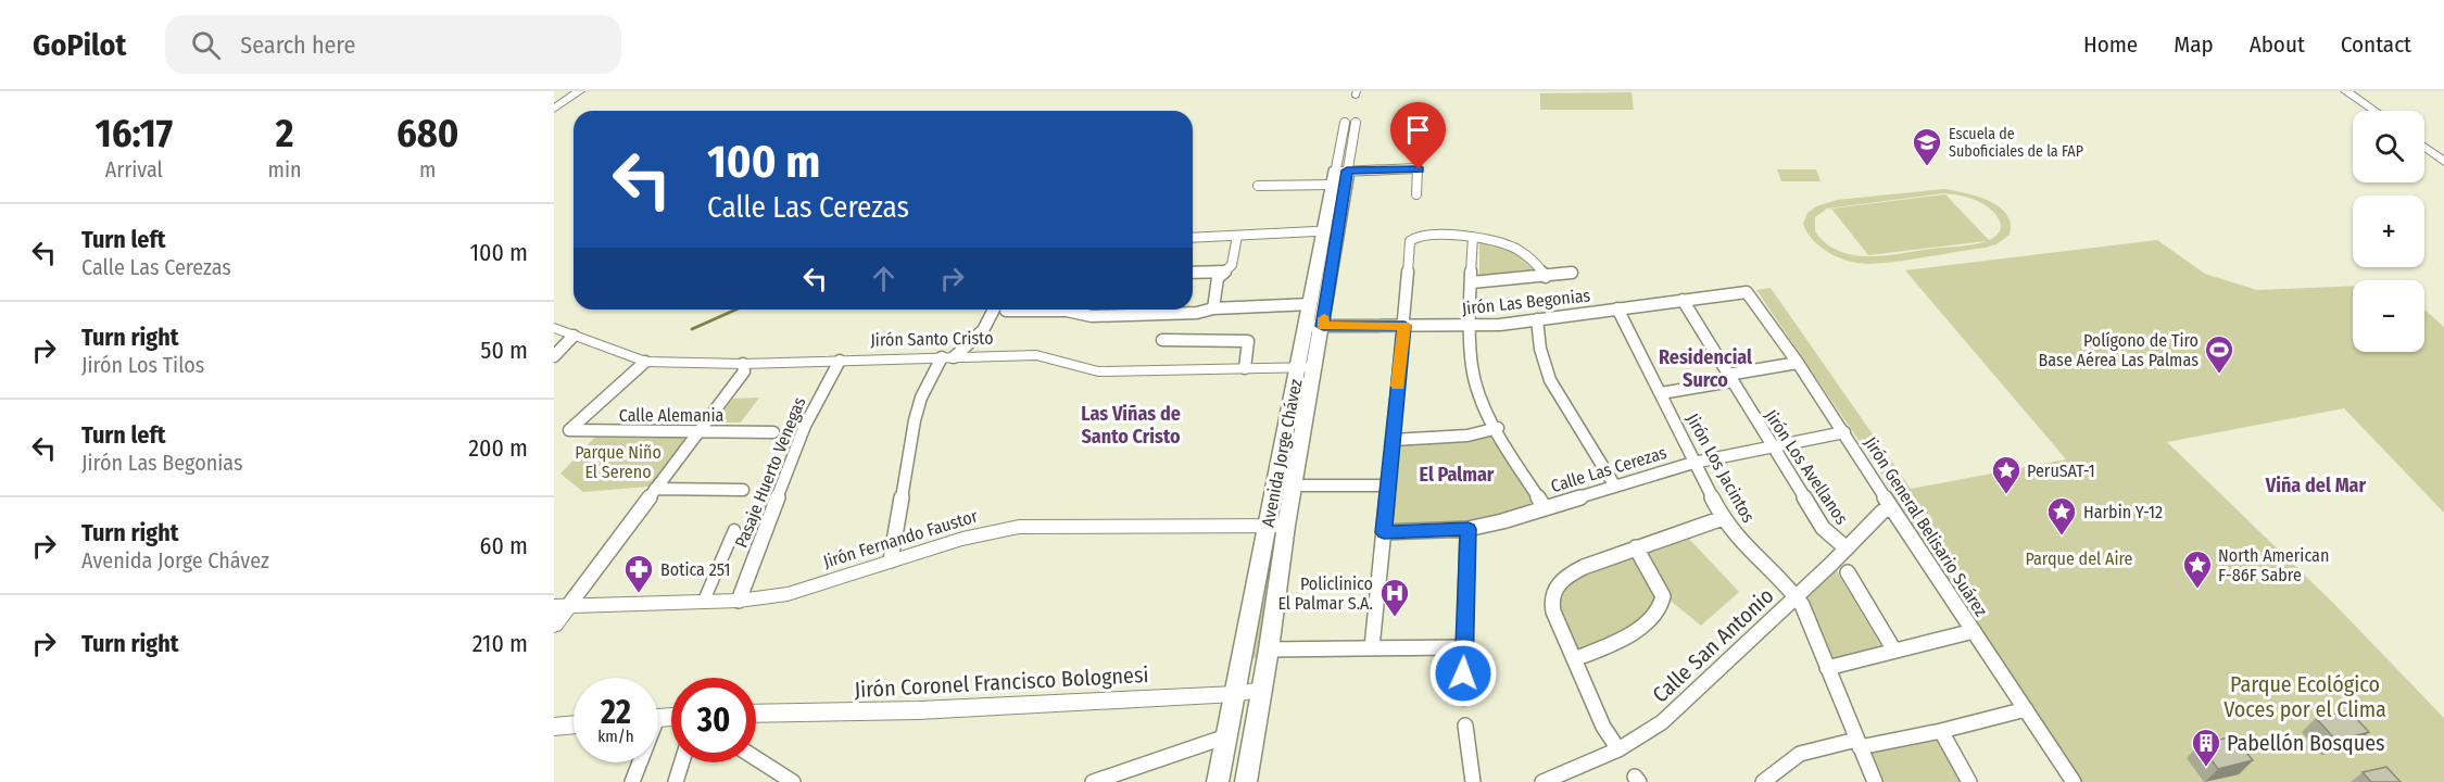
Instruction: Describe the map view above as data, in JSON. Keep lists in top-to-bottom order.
{
  "streets": {
    "main road": ["Avenida Jorge Chávez"],
    "street": [
      "Jirón Las Begonias",
      "Jirón Santo Cristo",
      "Calle Alemania",
      "Jirón Los Avellanos",
      "Jirón Los Jacintos",
      "Calle Las Cerezas",
      "Pasaje Huerto Venegas",
      "Jirón General Belisario Suárez",
      "Jirón Fernando Faustor",
      "Calle San Antonio",
      "Jirón Coronel Francisco Bolognesi"
    ]
  },
  "crossings": [
    ["Jirón Las Begonias", "Avenida Jorge Chávez"],
    ["Jirón Las Begonias", "Jirón Los Avellanos"],
    ["Jirón Las Begonias", "Jirón Los Jacintos"],
    ["Jirón Las Begonias", "Jirón General Belisario Suárez"],
    ["Jirón Santo Cristo", "Calle Alemania"],
    ["Jirón Santo Cristo", "Avenida Jorge Chávez"],
    ["Jirón Santo Cristo", "Pasaje Huerto Venegas"],
    ["Avenida Jorge Chávez", "Jirón Fernando Faustor"],
    ["Avenida Jorge Chávez", "Jirón Coronel Francisco Bolognesi"],
    ["Jirón Los Avellanos", "Calle Las Cerezas"],
    ["Jirón Los Avellanos", "Calle San Antonio"],
    ["Jirón Los Jacintos", "Calle Las Cerezas"],
    ["Jirón Los Jacintos", "Calle San Antonio"],
    ["Calle Las Cerezas", "Jirón General Belisario Suárez"],
    ["Pasaje Huerto Venegas", "Jirón Fernando Faustor"],
    ["Jirón General Belisario Suárez", "Calle San Antonio"]
  ],
  "districts": [
    "Residencial Surco",
    "Las Viñas de Santo Cristo",
    "El Palmar",
    "Viña del Mar"
  ],
  "parks": ["Parque Niño El Sereno", "Parque del Aire", "Parque Ecológico Voces por el Clima"],
  "places": {
    "school or university": ["Escuela de Suboficiales de la FAP"],
    "sports": ["Polígono de Tiro Base Aérea Las Palmas"],
    "place": ["PeruSAT-1", "Harbin Y-12", "North American F-86F Sabre"],
    "pharmacy": ["Botica 251"],
    "hospital": ["Policlinico El Palmar S.A."],
    "building": ["Pabellón Bosques"]
  },
  "page": {
    "header": "GoPilot",
    "search": "Search here",
    "nav": [
      "Home",
      "Map",
      "About",
      "Contact"
    ],
    "eta": [
      "16:17",
      "Arrival",
      "2",
      "min",
      "680",
      "m"
    ],
    "map_buttons": ["+", "−"],
    "turn": ["100 m", "Calle Las Cerezas"],
    "list": [
      {
        "name": "Turn left",
        "note": "Calle Las Cerezas",
        "value": "100 m"
      },
      {
        "name": "Turn right",
        "note": "Jirón Los Tilos",
        "value": "50 m"
      },
      {
        "name": "Turn left",
        "note": "Jirón Las Begonias",
        "value": "200 m"
      },
      {
        "name": "Turn right",
        "note": "Avenida Jorge Chávez",
        "value": "60 m"
      },
      {
        "name": "Turn right",
        "value": "210 m"
      }
    ],
    "speed": "22 km/h",
    "limit": "30"
  }
}
